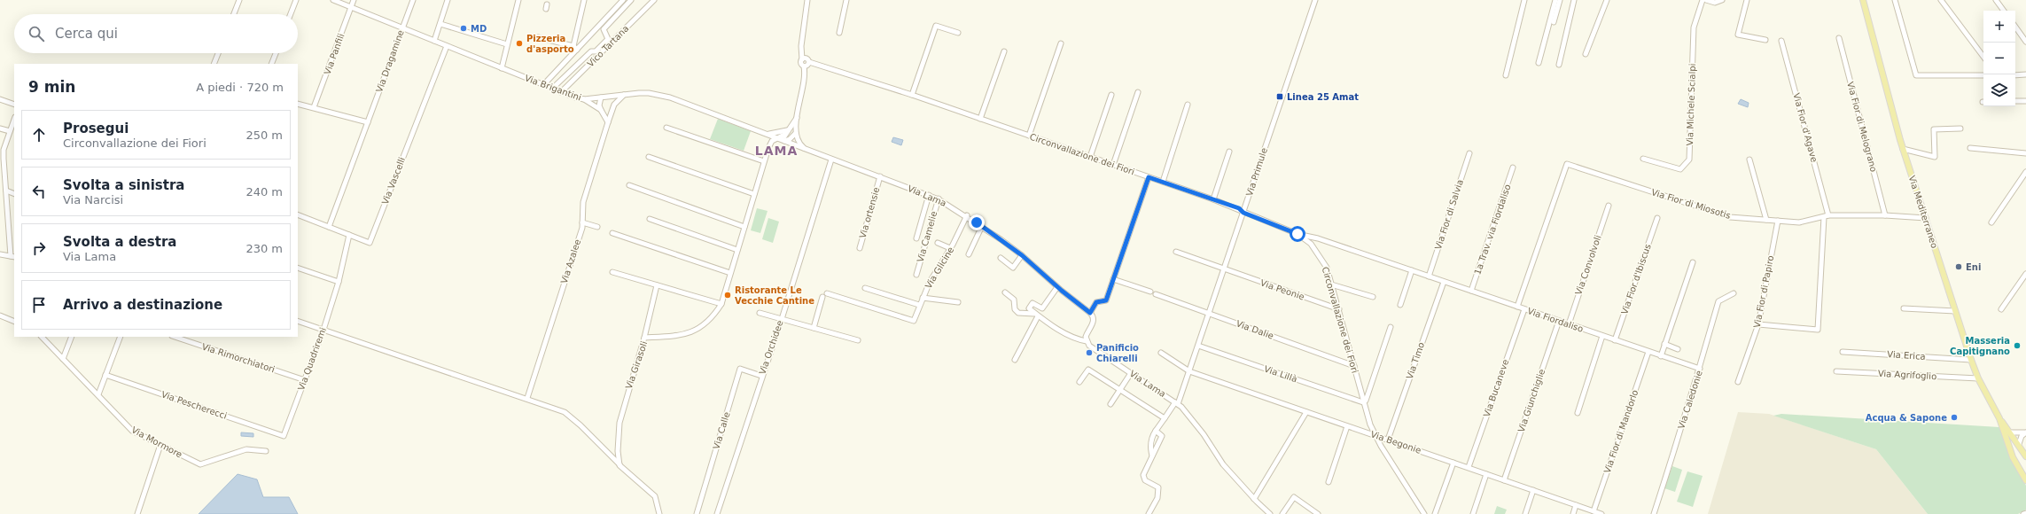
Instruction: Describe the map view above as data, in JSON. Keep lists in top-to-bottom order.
{
  "streets": {
    "main road": ["Via Mediterraneo"],
    "street": [
      "Vico Tartana",
      "Via Panfili",
      "Via Dragamine",
      "Via Brigantini",
      "Via Michele Scialpi",
      "Via Fior di Melograno",
      "Via Fior d'Agave",
      "Circonvallazione dei Fiori",
      "Via Primule",
      "Via Vascelli",
      "Via Lama",
      "Via Fior di Miosotis",
      "Via ortensie",
      "Via Fior di Salvia",
      "1a Trav. via Fiordaliso",
      "Via Camelie",
      "Via Azalee",
      "Via Convolvoli",
      "Via Glicine",
      "Via Fior d'Ibiscus",
      "Via Peonie",
      "Via Fior di Papiro",
      "Via Fiordaliso",
      "Via Dalie",
      "Via Orchidee",
      "Via Erica",
      "Via Rimorchiatori",
      "Via Quadriremi",
      "Via Timo",
      "Via Girasoli",
      "Via Lillà",
      "Via Agrifoglio",
      "Via Bucaneve",
      "Via Caledonie",
      "Via Giunchiglie",
      "Via Pescherecci",
      "Via Calle",
      "Via Fior di Mandorlo",
      "Via Mormore",
      "Via Begonie"
    ]
  },
  "crossings": [
    ["Vico Tartana", "Via Brigantini"],
    ["Via Panfili", "Via Brigantini"],
    ["Via Dragamine", "Via Brigantini"],
    ["Via Dragamine", "Via Vascelli"],
    ["Via Brigantini", "Via Vascelli"],
    ["Via Brigantini", "Via Lama"],
    ["Via Brigantini", "Via Azalee"],
    ["Via Brigantini", "Via Girasoli"],
    ["Via Fior di Melograno", "Via Fior di Miosotis"],
    ["Via Fior d'Agave", "Via Fior di Miosotis"],
    ["Via Fior d'Agave", "Via Fior di Papiro"],
    ["Circonvallazione dei Fiori", "Via Primule"],
    ["Circonvallazione dei Fiori", "Via Peonie"],
    ["Circonvallazione dei Fiori", "Via Fiordaliso"],
    ["Circonvallazione dei Fiori", "Via Dalie"],
    ["Circonvallazione dei Fiori", "Via Lillà"],
    ["Circonvallazione dei Fiori", "Via Begonie"],
    ["Via Primule", "Via Lama"],
    ["Via Primule", "Via Peonie"],
    ["Via Primule", "Via Dalie"],
    ["Via Primule", "Via Lillà"],
    ["Via Primule", "Via Begonie"],
    ["Via Vascelli", "Via Quadriremi"],
    ["Via Lama", "Via ortensie"],
    ["Via Lama", "Via Camelie"],
    ["Via Lama", "Via Glicine"],
    ["Via Lama", "Via Orchidee"],
    ["Via Fior di Miosotis", "Via Mediterraneo"],
    ["Via Fior di Miosotis", "Via Fior di Papiro"],
    ["Via Fior di Miosotis", "Via Fiordaliso"],
    ["Via Mediterraneo", "Via Erica"],
    ["Via Mediterraneo", "Via Agrifoglio"],
    ["Via Fior di Salvia", "Via Fiordaliso"],
    ["1a Trav. via Fiordaliso", "Via Fiordaliso"],
    ["Via Convolvoli", "Via Fiordaliso"],
    ["Via Fior d'Ibiscus", "Via Fiordaliso"],
    ["Via Fiordaliso", "Via Timo"],
    ["Via Fiordaliso", "Via Bucaneve"],
    ["Via Fiordaliso", "Via Caledonie"],
    ["Via Fiordaliso", "Via Giunchiglie"],
    ["Via Fiordaliso", "Via Fior di Mandorlo"],
    ["Via Orchidee", "Via Calle"],
    ["Via Rimorchiatori", "Via Quadriremi"],
    ["Via Quadriremi", "Via Pescherecci"],
    ["Via Timo", "Via Begonie"],
    ["Via Bucaneve", "Via Begonie"],
    ["Via Giunchiglie", "Via Begonie"],
    ["Via Fior di Mandorlo", "Via Begonie"]
  ],
  "districts": ["LAMA"],
  "places": {
    "other": [
      "MD",
      "Pizzeria d'asporto",
      "Eni",
      "Ristorante Le Vecchie Cantine",
      "Masseria Capitignano",
      "Panificio Chiarelli",
      "Acqua & Sapone"
    ],
    "transit": ["Linea 25 Amat"]
  },
  "page": {
    "map_buttons": ["+", "−"],
    "search": "Cerca qui",
    "heading": ["9 min", "A piedi · 720 m"],
    "list": [
      ["Prosegui", "Circonvallazione dei Fiori", "250 m"],
      ["Svolta a sinistra", "Via Narcisi", "240 m"],
      ["Svolta a destra", "Via Lama", "230 m"],
      "Arrivo a destinazione"
    ]
  }
}
